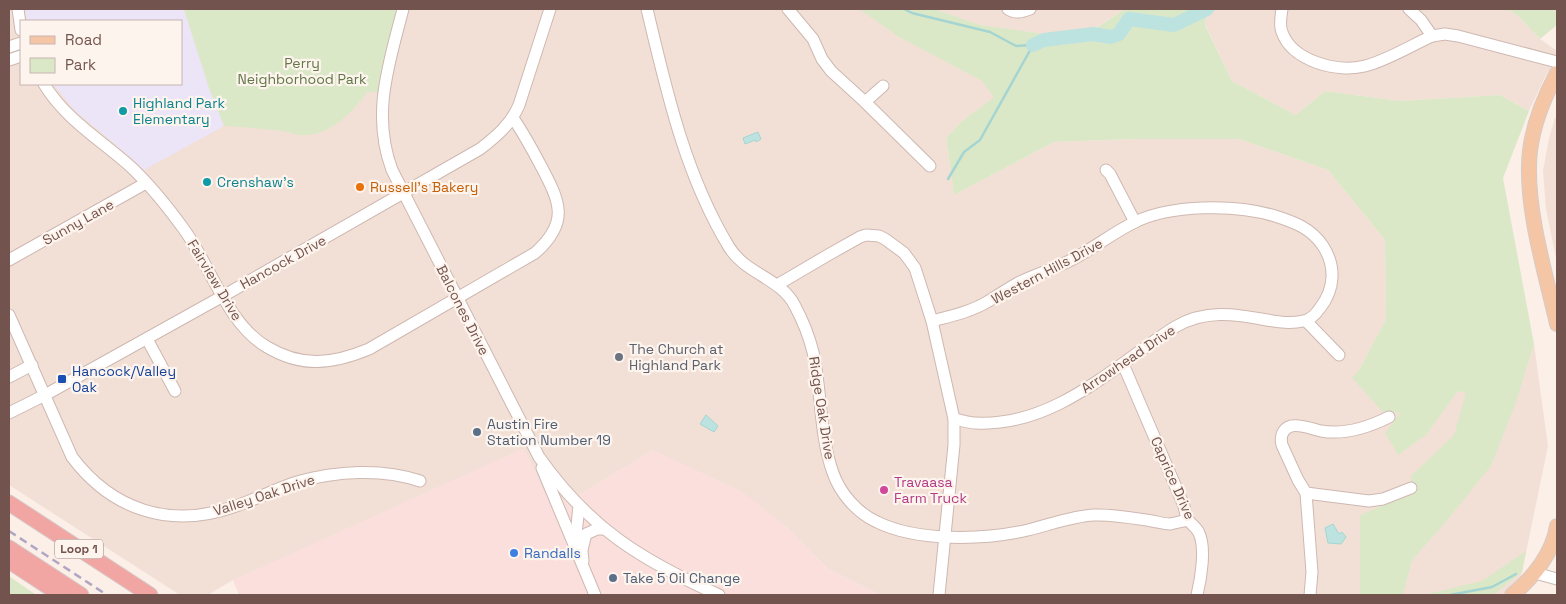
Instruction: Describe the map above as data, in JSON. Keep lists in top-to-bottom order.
{
  "streets": {
    "highway": ["Loop 1"],
    "street": [
      "Sunny Lane",
      "Hancock Drive",
      "Western Hills Drive",
      "Fairview Drive",
      "Balcones Drive",
      "Arrowhead Drive",
      "Ridge Oak Drive",
      "Caprice Drive",
      "Valley Oak Drive"
    ]
  },
  "crossings": [
    ["Sunny Lane", "Fairview Drive"],
    ["Hancock Drive", "Fairview Drive"],
    ["Hancock Drive", "Balcones Drive"],
    ["Hancock Drive", "Valley Oak Drive"],
    ["Western Hills Drive", "Arrowhead Drive"],
    ["Fairview Drive", "Balcones Drive"],
    ["Arrowhead Drive", "Caprice Drive"],
    ["Ridge Oak Drive", "Caprice Drive"]
  ],
  "parks": ["Perry Neighborhood Park"],
  "places": {
    "other": [
      "Highland Park Elementary",
      "Crenshaw's",
      "Russell's Bakery",
      "The Church at Highland Park",
      "Austin Fire Station Number 19",
      "Travaasa Farm Truck",
      "Randalls",
      "Take 5 Oil Change"
    ],
    "transit": ["Hancock/Valley Oak"]
  },
  "legend": ["Road", "Park"]
}
